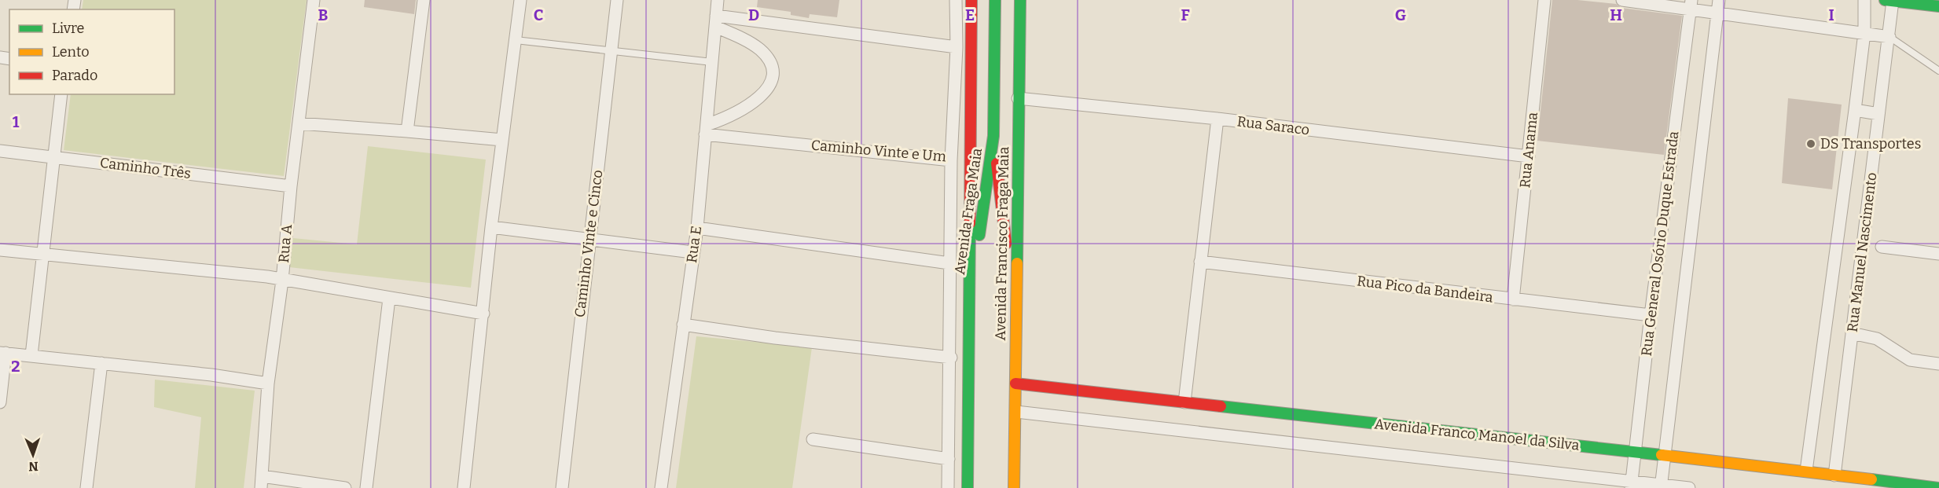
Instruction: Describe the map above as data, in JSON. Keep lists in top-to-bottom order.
{
  "streets": {
    "main road": ["Avenida Fraga Maia", "Avenida Francisco Fraga Maia", "Avenida Franco Manoel da Silva"],
    "street": [
      "Rua Saraco",
      "Rua Anama",
      "Caminho Vinte e Um",
      "Caminho Três",
      "Rua A",
      "Caminho Vinte e Cinco",
      "Rua General Osório Duque Estrada",
      "Rua E",
      "Rua Manuel Nascimento",
      "Rua Pico da Bandeira"
    ]
  },
  "crossings": [
    ["Rua Saraco", "Rua Anama"],
    ["Rua Saraco", "Avenida Francisco Fraga Maia"],
    ["Rua Anama", "Rua Pico da Bandeira"],
    ["Caminho Vinte e Um", "Rua E"],
    ["Caminho Três", "Rua A"],
    ["Avenida Fraga Maia", "Avenida Francisco Fraga Maia"],
    ["Avenida Francisco Fraga Maia", "Avenida Franco Manoel da Silva"],
    ["Rua General Osório Duque Estrada", "Rua Pico da Bandeira"],
    ["Rua General Osório Duque Estrada", "Avenida Franco Manoel da Silva"],
    ["Rua Manuel Nascimento", "Avenida Franco Manoel da Silva"]
  ],
  "places": ["DS Transportes"],
  "legend": ["Livre", "Lento", "Parado"],
  "north": "bottom",
  "grid": {
    "columns": [
      "B",
      "C",
      "D",
      "E",
      "F",
      "G",
      "H",
      "I"
    ],
    "rows": ["1", "2"]
  }
}
